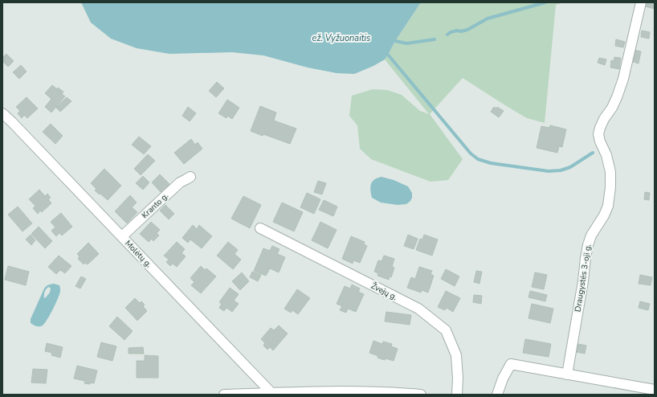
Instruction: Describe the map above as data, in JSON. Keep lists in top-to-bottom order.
{
  "streets": {
    "street": [
      "Kranto g.",
      "Molėtų g.",
      "Draugystės 3-oji g.",
      "Žvejų g."
    ]
  },
  "crossings": [
    ["Kranto g.", "Molėtų g."]
  ],
  "water": ["ež. Vyžuonaitis"]
}
